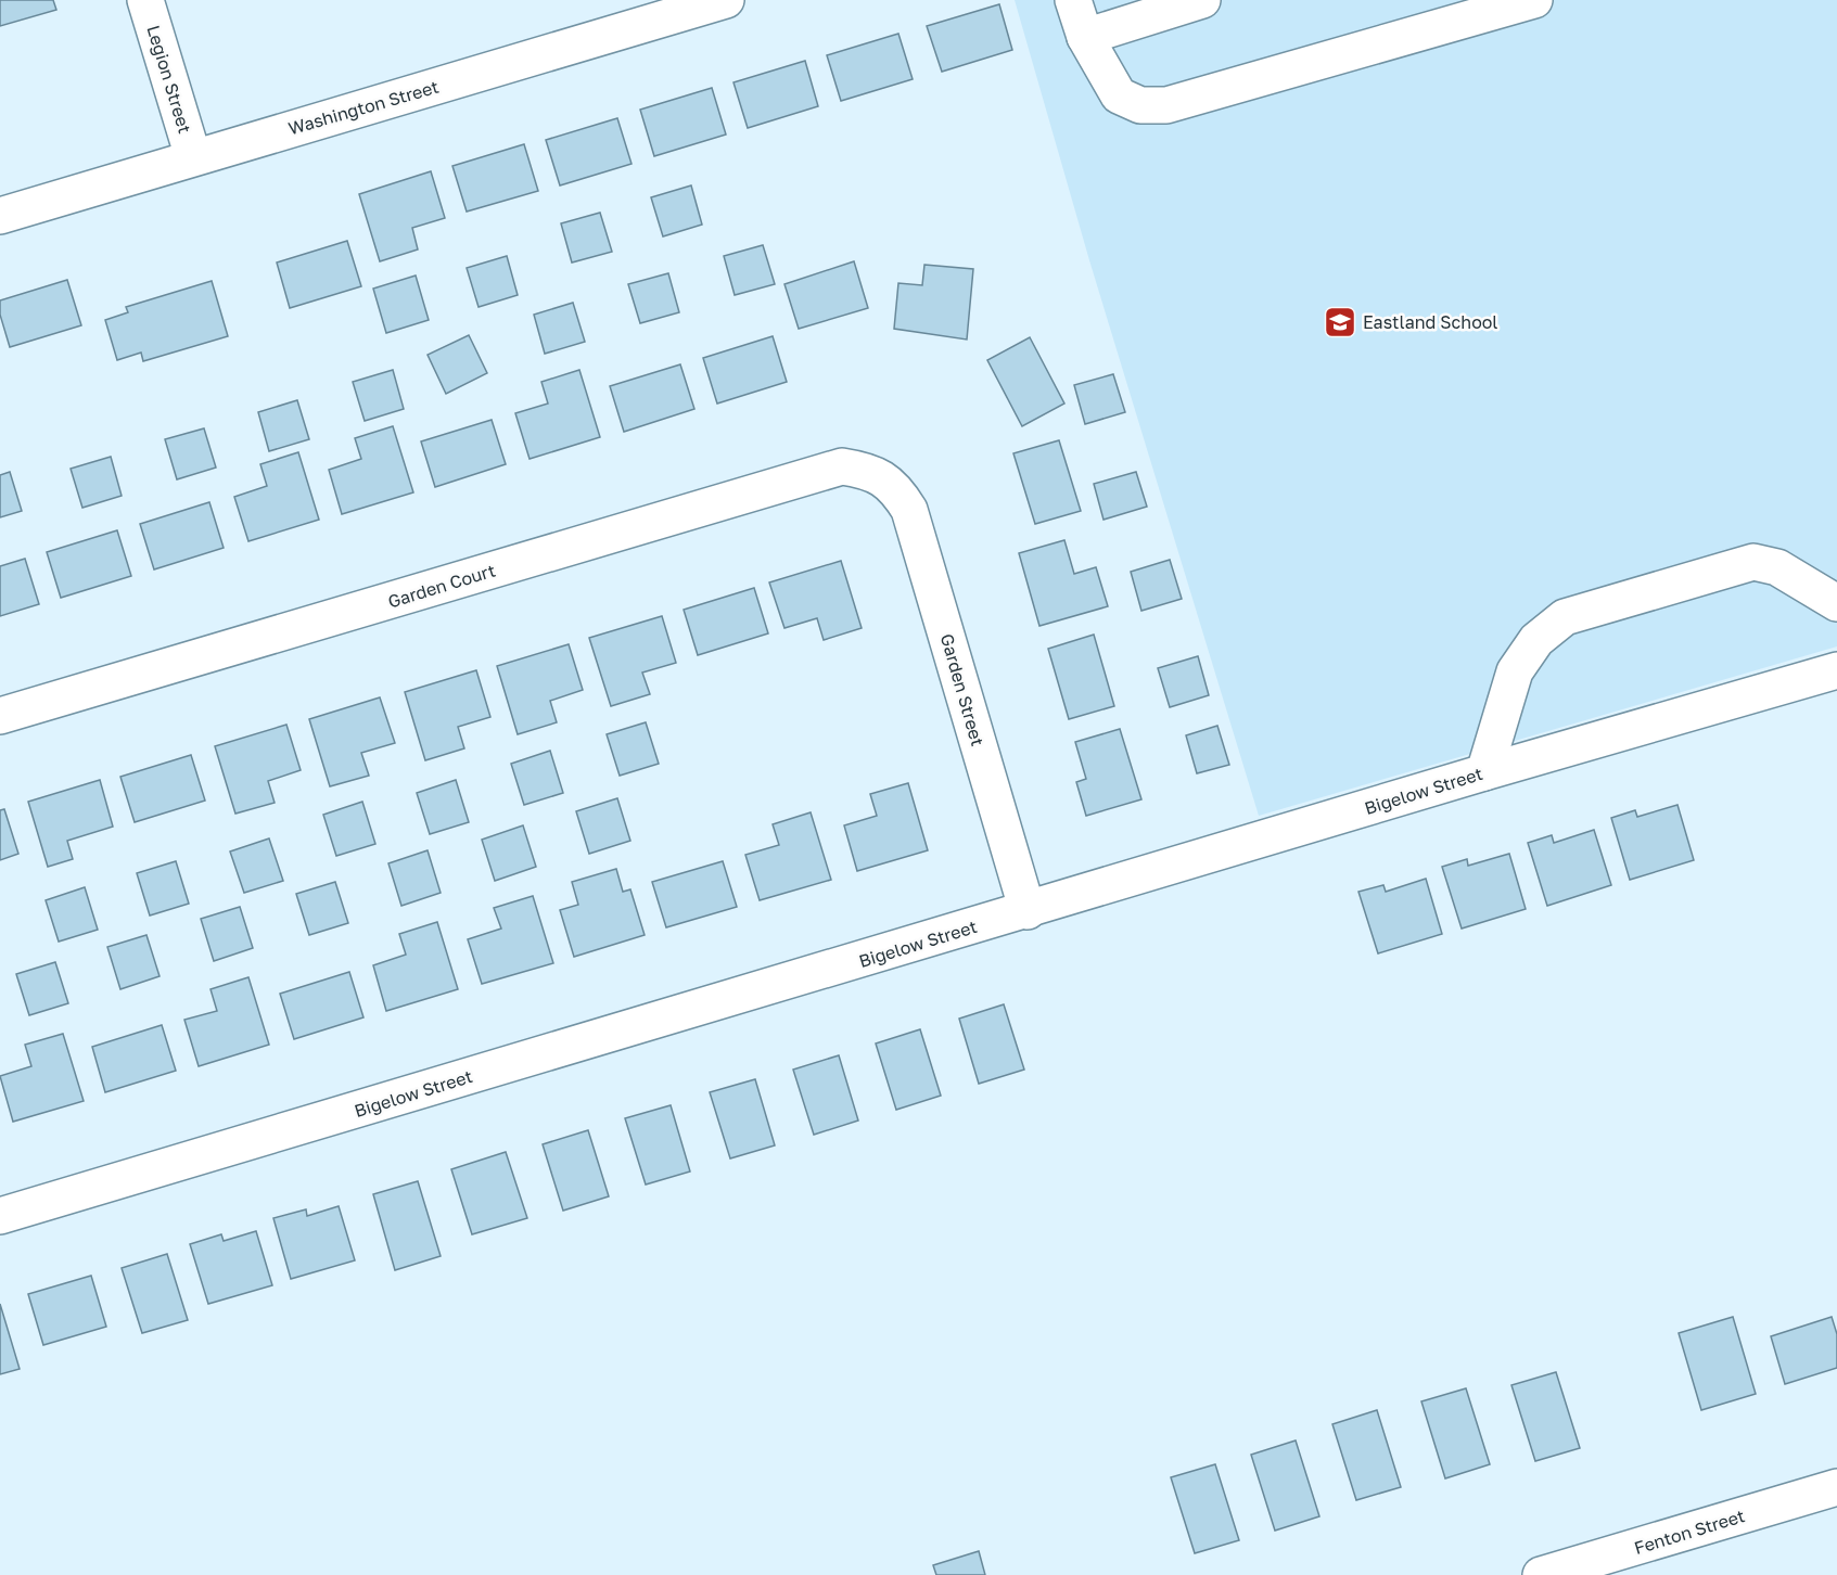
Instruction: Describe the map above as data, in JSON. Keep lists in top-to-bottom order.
{
  "streets": {
    "street": [
      "Legion Street",
      "Washington Street",
      "Garden Court",
      "Garden Street",
      "Bigelow Street",
      "Fenton Street"
    ]
  },
  "crossings": [
    ["Legion Street", "Washington Street"],
    ["Garden Court", "Garden Street"],
    ["Garden Street", "Bigelow Street"]
  ],
  "places": {
    "school or university": ["Eastland School"]
  }
}
